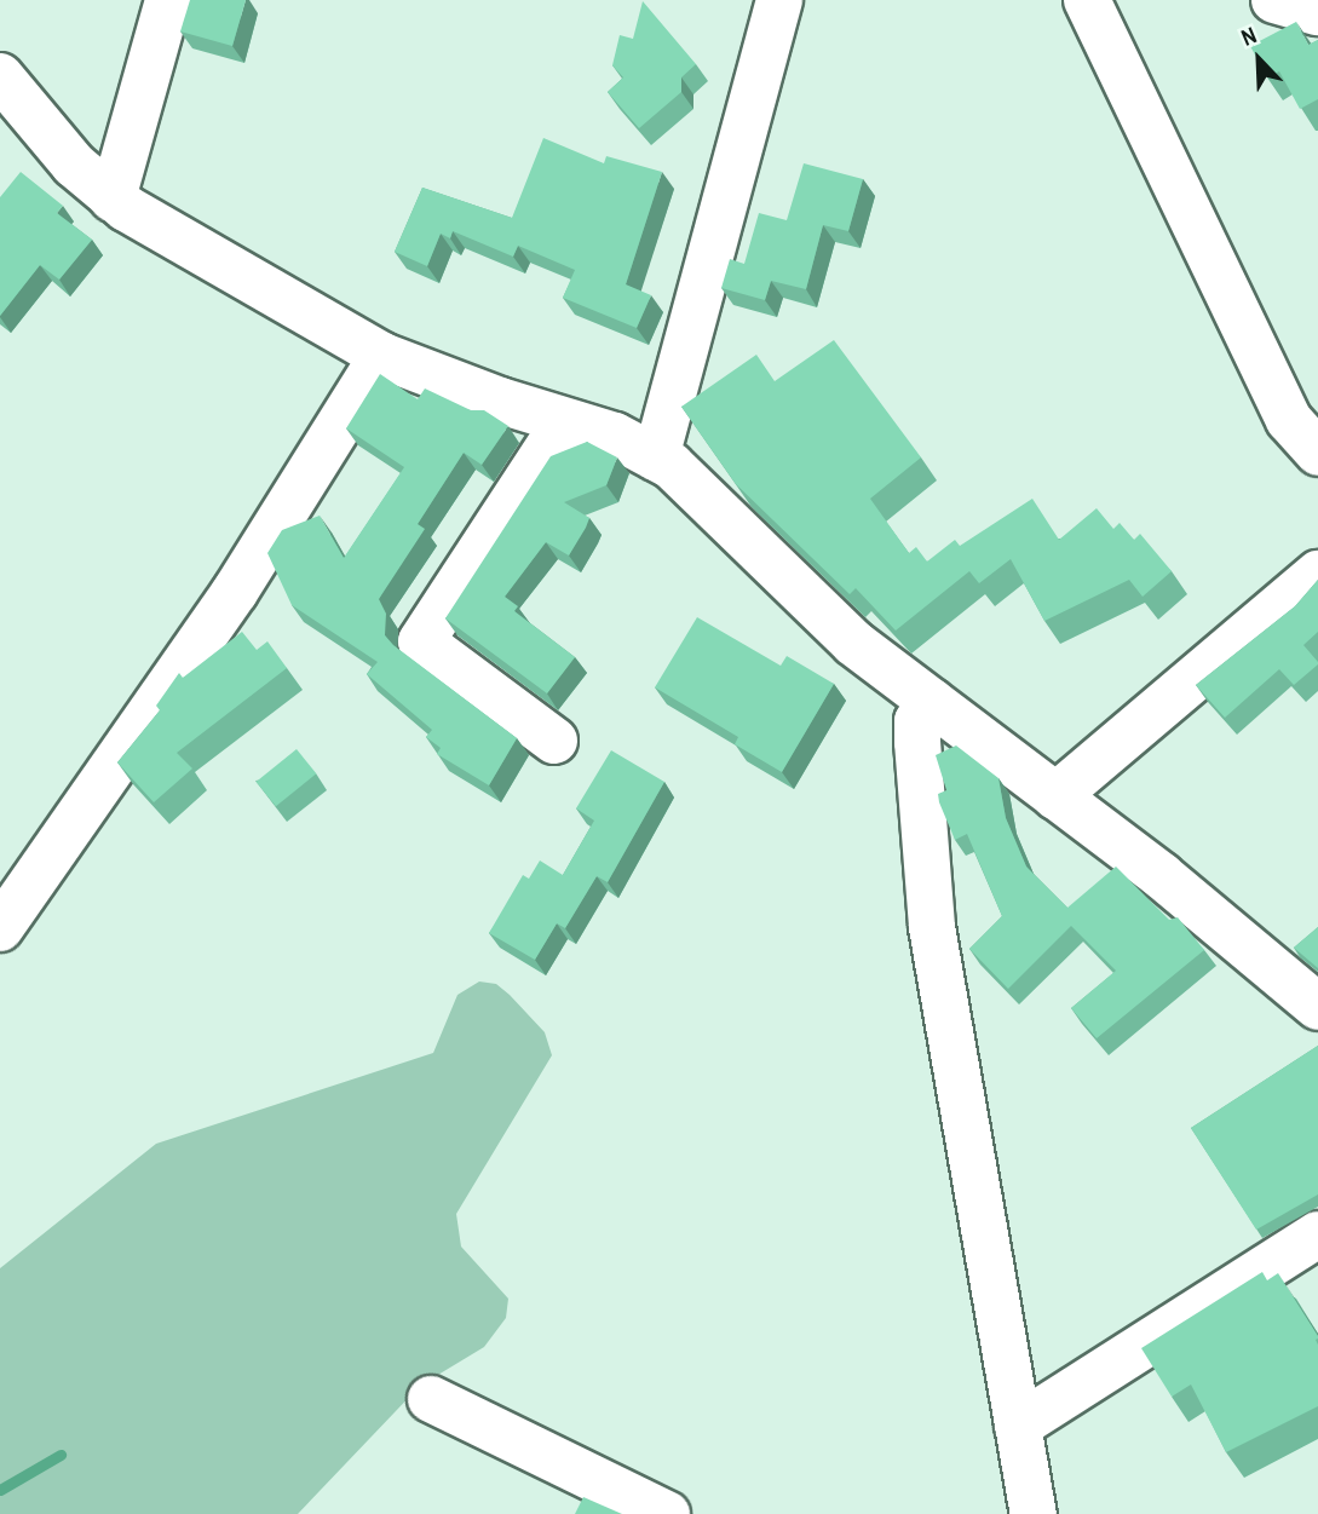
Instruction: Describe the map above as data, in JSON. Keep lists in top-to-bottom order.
{
  "north": "top left"
}
